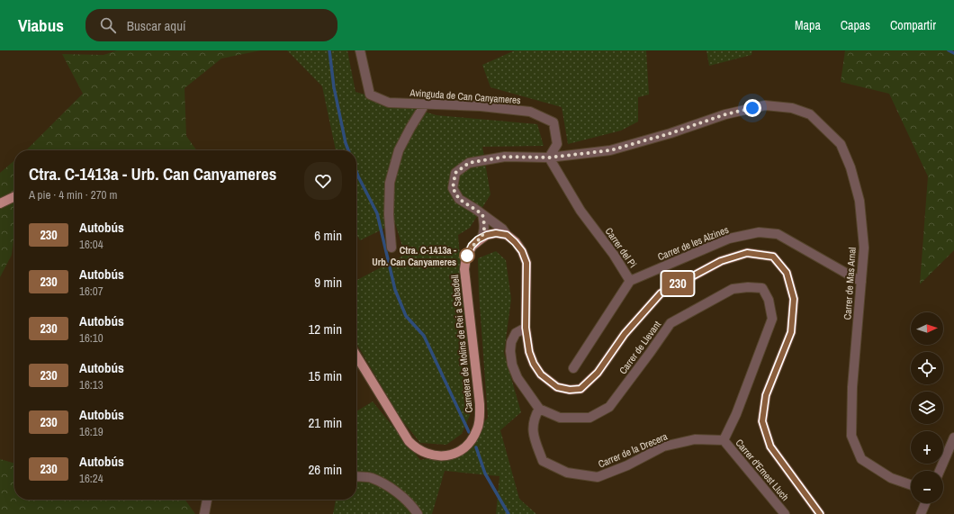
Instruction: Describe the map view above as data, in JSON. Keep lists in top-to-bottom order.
{
  "streets": {
    "main road": ["Carretera de Molins de Rei a Sabadell"],
    "street": [
      "Avinguda de Can Canyameres",
      "Carrer de les Alzines",
      "Carrer del Pi",
      "Carrer de Mas Arnal",
      "Carrer de Llevant",
      "Carrer de la Drecera",
      "Carrer d'Ernest Lluch"
    ]
  },
  "crossings": [
    ["Avinguda de Can Canyameres", "Carrer del Pi"],
    ["Avinguda de Can Canyameres", "Carrer de Mas Arnal"],
    ["Carrer de les Alzines", "Carrer del Pi"],
    ["Carrer de les Alzines", "Carrer de Mas Arnal"],
    ["Carrer del Pi", "Carrer de Mas Arnal"],
    ["Carrer de Llevant", "Carrer de la Drecera"],
    ["Carrer de Llevant", "Carrer d'Ernest Lluch"],
    ["Carrer de la Drecera", "Carrer d'Ernest Lluch"]
  ],
  "places": ["Ctra. C-1413a - Urb. Can Canyameres"],
  "lines": ["bus line 230"],
  "north": "right",
  "page": {
    "header": "Viabus",
    "search": "Buscar aquí",
    "nav": ["Mapa", "Capas", "Compartir"],
    "on_map": "230",
    "heading": ["Ctra. C-1413a - Urb. Can Canyameres", "A pie · 4 min · 270 m"],
    "list": [
      {
        "mark": "230",
        "name": "Autobús",
        "note": "16:04",
        "value": "6 min"
      },
      {
        "mark": "230",
        "name": "Autobús",
        "note": "16:07",
        "value": "9 min"
      },
      {
        "mark": "230",
        "name": "Autobús",
        "note": "16:10",
        "value": "12 min"
      },
      {
        "mark": "230",
        "name": "Autobús",
        "note": "16:13",
        "value": "15 min"
      },
      {
        "mark": "230",
        "name": "Autobús",
        "note": "16:19",
        "value": "21 min"
      },
      {
        "mark": "230",
        "name": "Autobús",
        "note": "16:24",
        "value": "26 min"
      }
    ],
    "map_buttons": ["+", "−"]
  }
}
